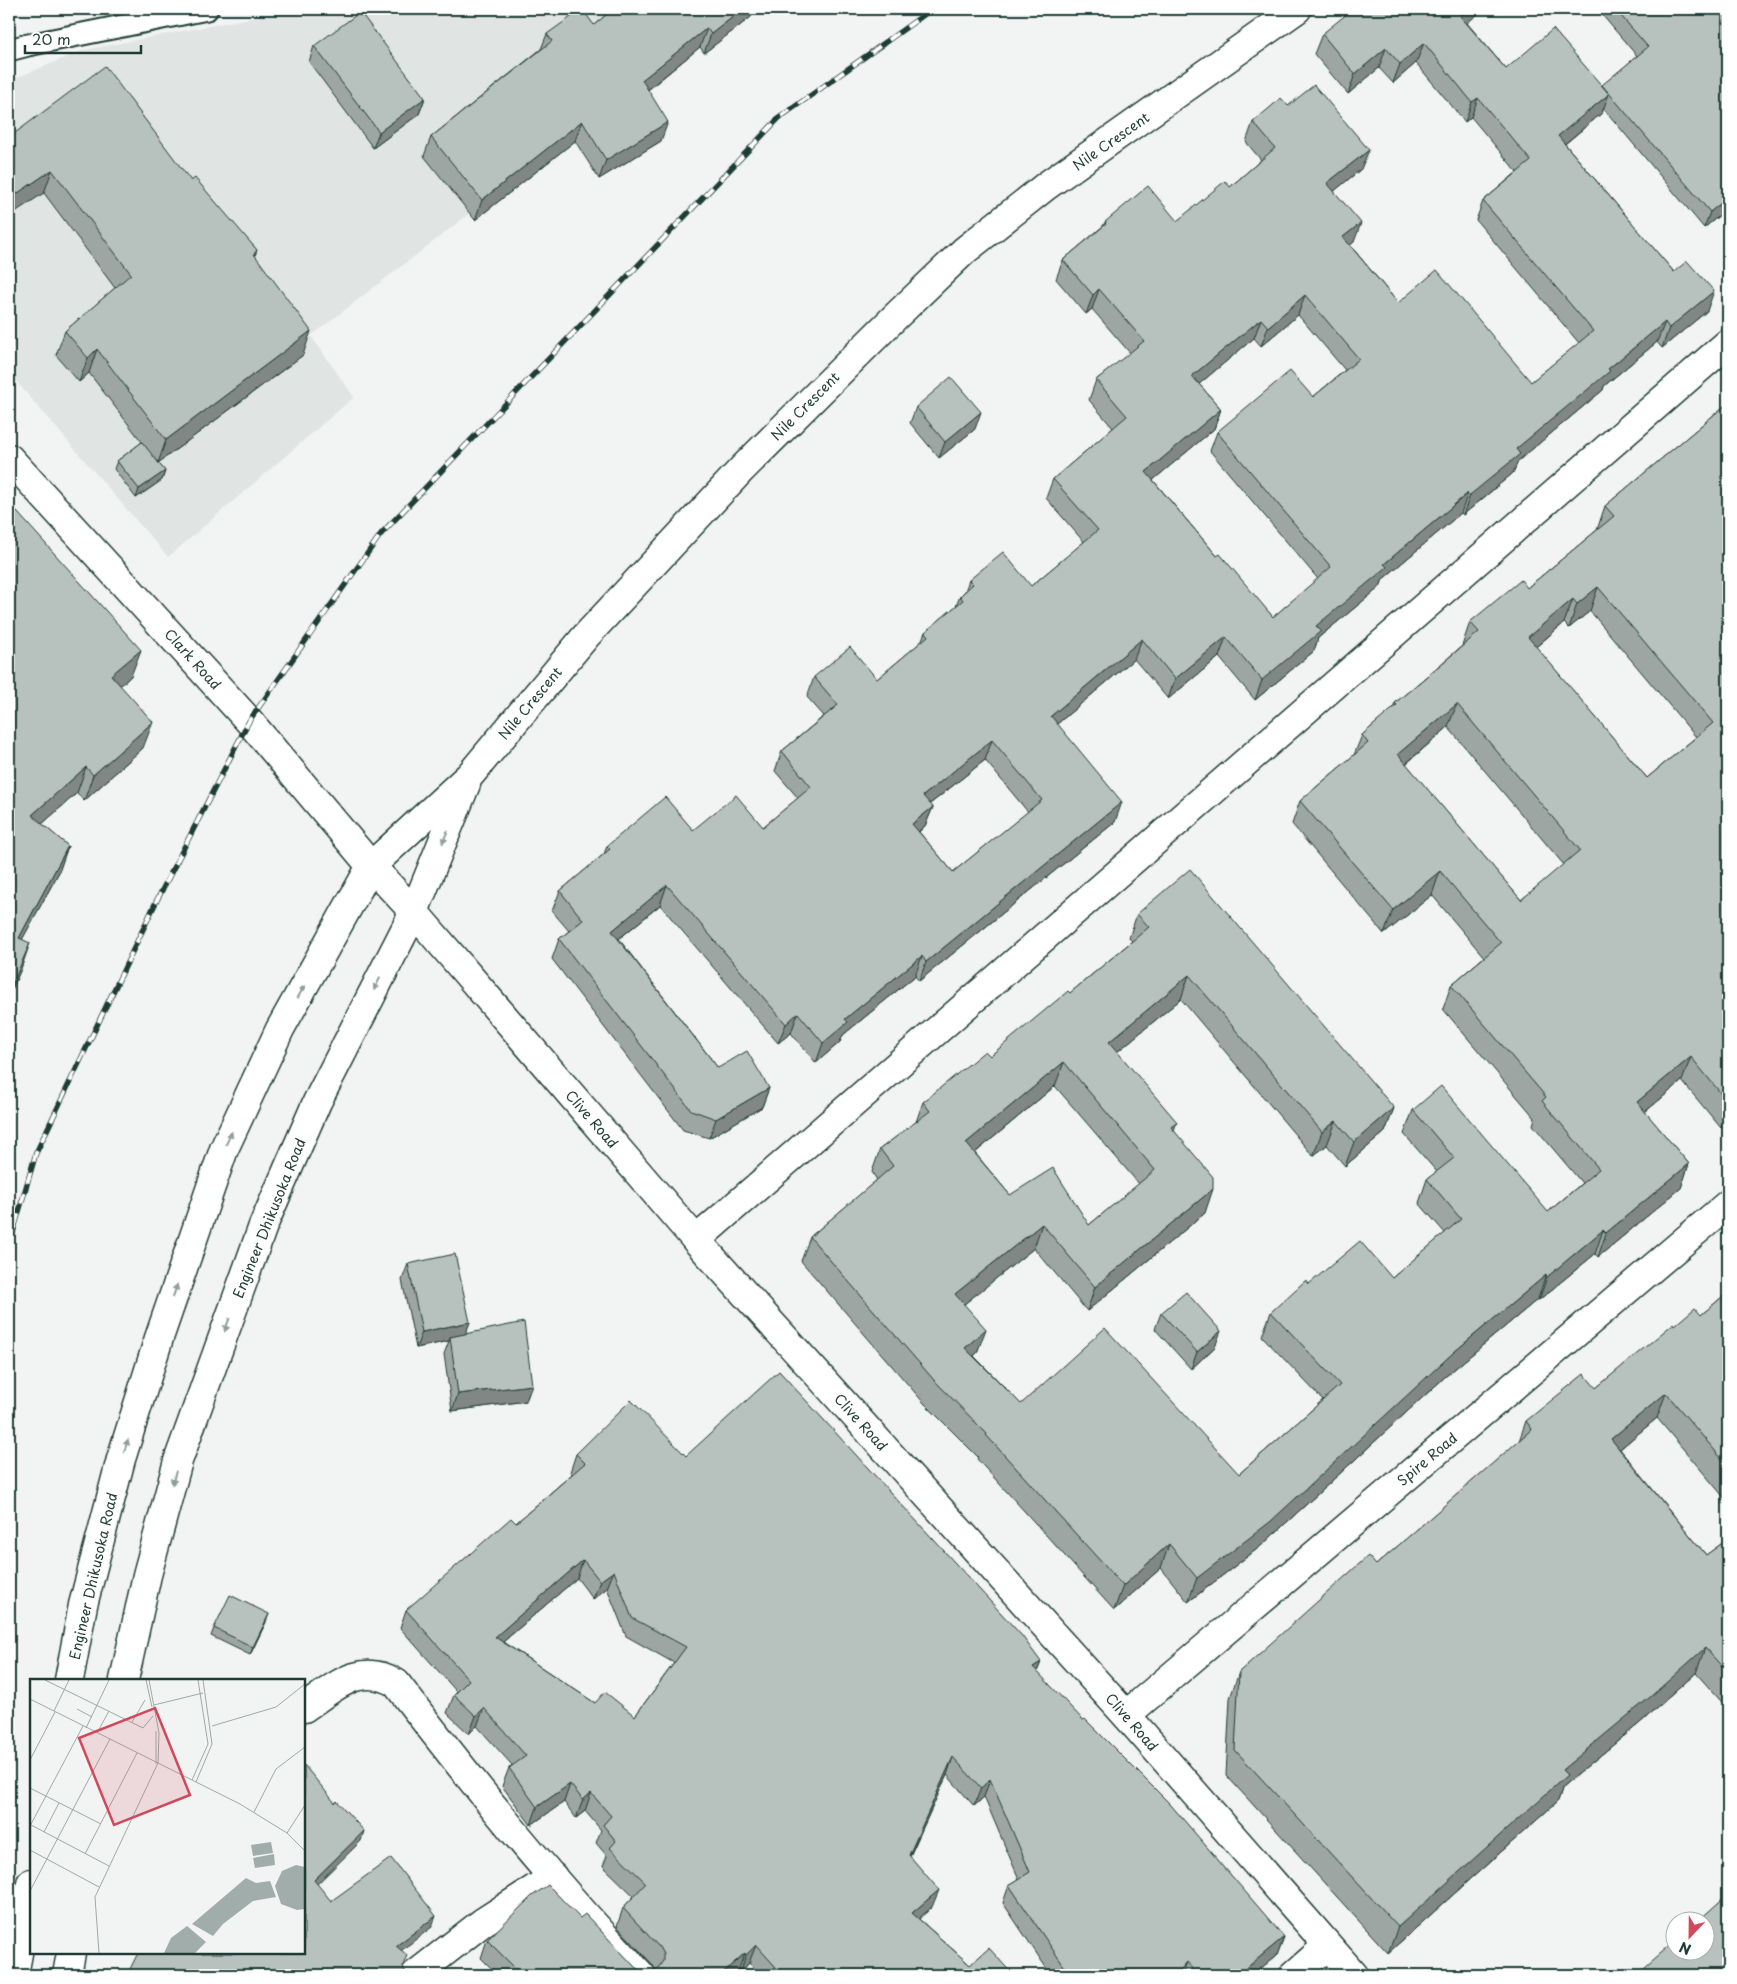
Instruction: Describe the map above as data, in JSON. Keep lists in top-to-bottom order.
{
  "streets": {
    "street": [
      "Nile Crescent",
      "Clark Road",
      "Clive Road",
      "Engineer Dhikusoka Road",
      "Spire Road"
    ]
  },
  "crossings": [
    ["Nile Crescent", "Clark Road"],
    ["Nile Crescent", "Clive Road"],
    ["Nile Crescent", "Engineer Dhikusoka Road"],
    ["Clark Road", "Clive Road"],
    ["Clark Road", "Engineer Dhikusoka Road"],
    ["Clive Road", "Engineer Dhikusoka Road"],
    ["Clive Road", "Spire Road"]
  ],
  "scale_bar": "20 m",
  "north": "bottom"
}
